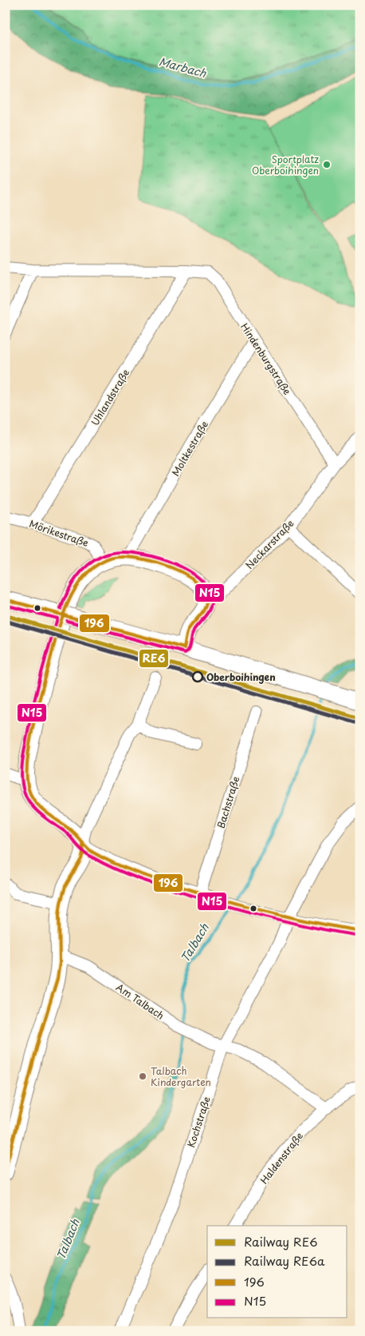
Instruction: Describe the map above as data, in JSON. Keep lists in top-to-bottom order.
{
  "streets": {
    "street": [
      "Hindenburgstraße",
      "Uhlandstraße",
      "Moltkestraße",
      "Mörikestraße",
      "Neckarstraße",
      "Bachstraße",
      "Am Talbach",
      "Kochstraße",
      "Haldenstraße"
    ]
  },
  "crossings": [
    ["Hindenburgstraße", "Uhlandstraße"],
    ["Hindenburgstraße", "Moltkestraße"],
    ["Hindenburgstraße", "Neckarstraße"],
    ["Uhlandstraße", "Mörikestraße"],
    ["Am Talbach", "Kochstraße"],
    ["Am Talbach", "Haldenstraße"]
  ],
  "water": ["Marbach", "Talbach"],
  "places": ["Sportplatz Oberboihingen", "Oberboihingen", "Talbach Kindergarten"],
  "lines": [
    "transit line N15",
    "transit line 196",
    "rail line RE6",
    "rail line RE6a"
  ],
  "legend": [
    "Railway RE6",
    "Railway RE6a",
    "196",
    "N15"
  ]
}
